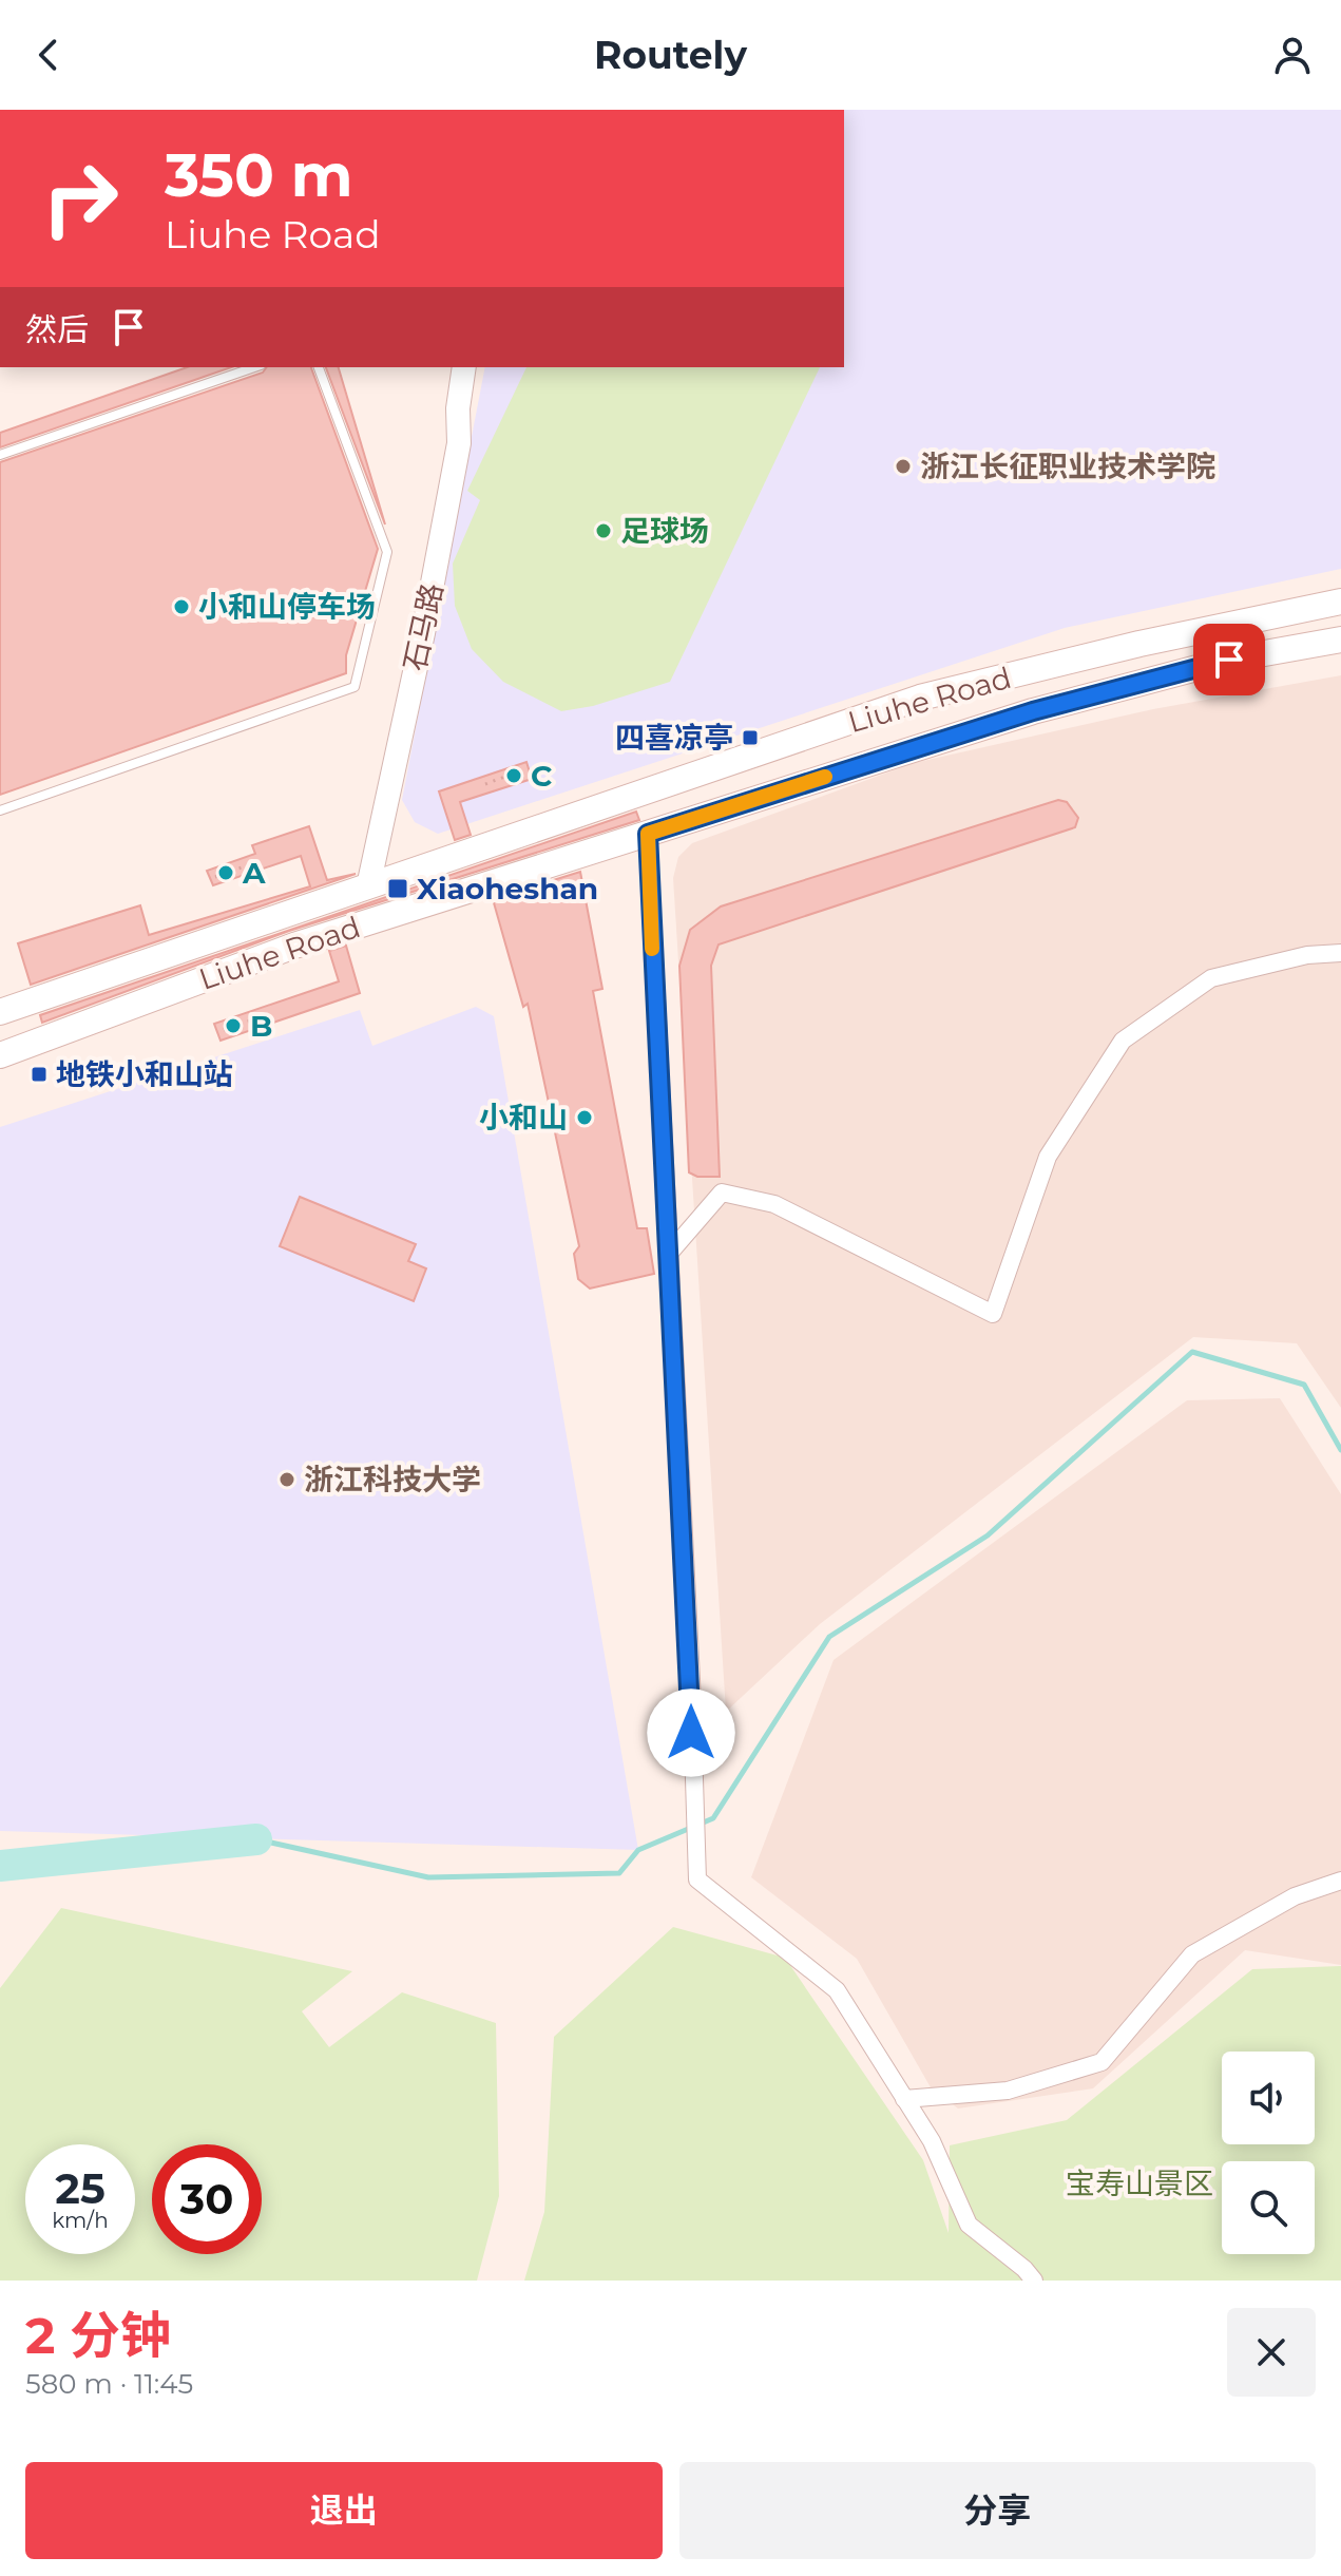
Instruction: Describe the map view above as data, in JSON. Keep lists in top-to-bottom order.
{
  "streets": {
    "main road": ["Liuhe Road"],
    "street": ["石马路"]
  },
  "crossings": [
    ["石马路", "Liuhe Road"]
  ],
  "parks": ["宝寿山景区"],
  "places": {
    "other": [
      "浙江长征职业技术学院",
      "足球场",
      "小和山停车场",
      "C",
      "A",
      "B",
      "小和山",
      "浙江科技大学"
    ],
    "transit": ["四喜凉亭", "Xiaoheshan", "地铁小和山站"]
  },
  "page": {
    "header": "Routely",
    "turn": ["350 m", "Liuhe Road"],
    "then": "然后",
    "speed": "25 km/h",
    "limit": "30",
    "heading": ["2 分钟", "580 m · 11:45"],
    "buttons": ["退出", "分享"]
  }
}
